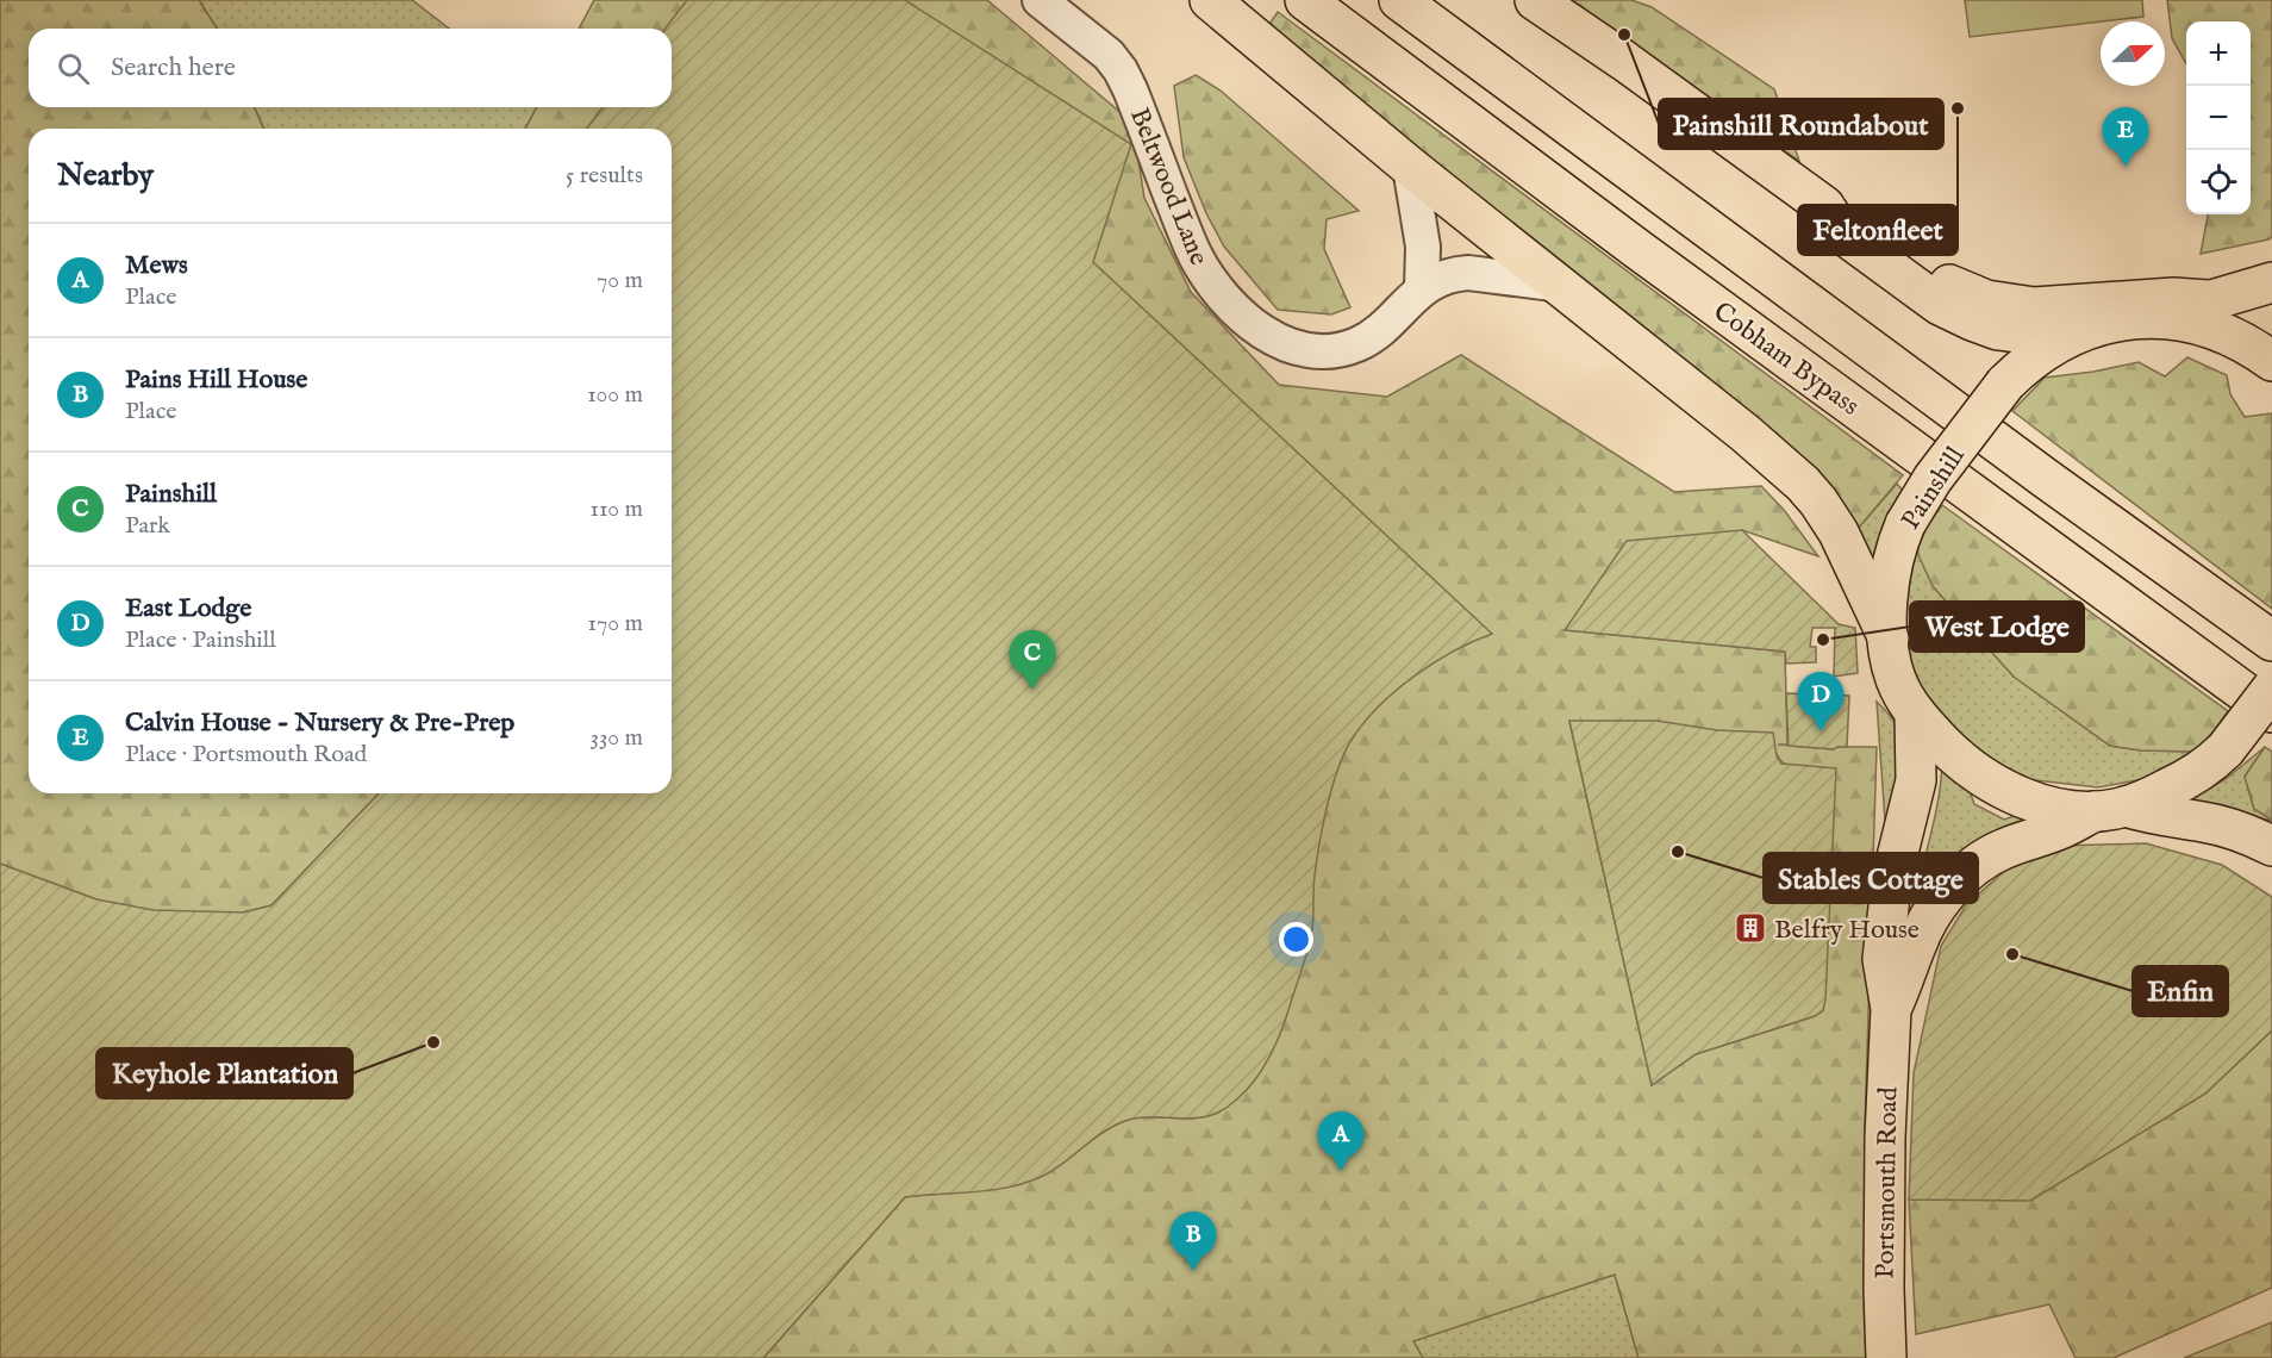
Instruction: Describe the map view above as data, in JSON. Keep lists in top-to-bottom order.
{
  "streets": {
    "main road": ["Cobham Bypass", "Painshill", "Portsmouth Road"],
    "street": ["Beltwood Lane"]
  },
  "crossings": [
    ["Painshill", "Portsmouth Road"]
  ],
  "places": {
    "other": [
      "Painshill Roundabout",
      "Feltonfleet",
      "West Lodge",
      "Stables Cottage",
      "Enfin",
      "Keyhole Plantation"
    ],
    "building": ["Belfry House"]
  },
  "north": "right",
  "page": {
    "map_buttons": ["+", "−"],
    "search": "Search here",
    "pins": [
      "E",
      "C",
      "D",
      "A",
      "B"
    ],
    "heading": ["Nearby", "5 results"],
    "list": [
      {
        "mark": "A",
        "name": "Mews",
        "note": "Place",
        "value": "70 m"
      },
      {
        "mark": "B",
        "name": "Pains Hill House",
        "note": "Place",
        "value": "100 m"
      },
      {
        "mark": "C",
        "name": "Painshill",
        "note": "Park",
        "value": "110 m"
      },
      {
        "mark": "D",
        "name": "East Lodge",
        "note": "Place · Painshill",
        "value": "170 m"
      },
      {
        "mark": "E",
        "name": "Calvin House - Nursery & Pre-Prep",
        "note": "Place · Portsmouth Road",
        "value": "330 m"
      }
    ]
  }
}
